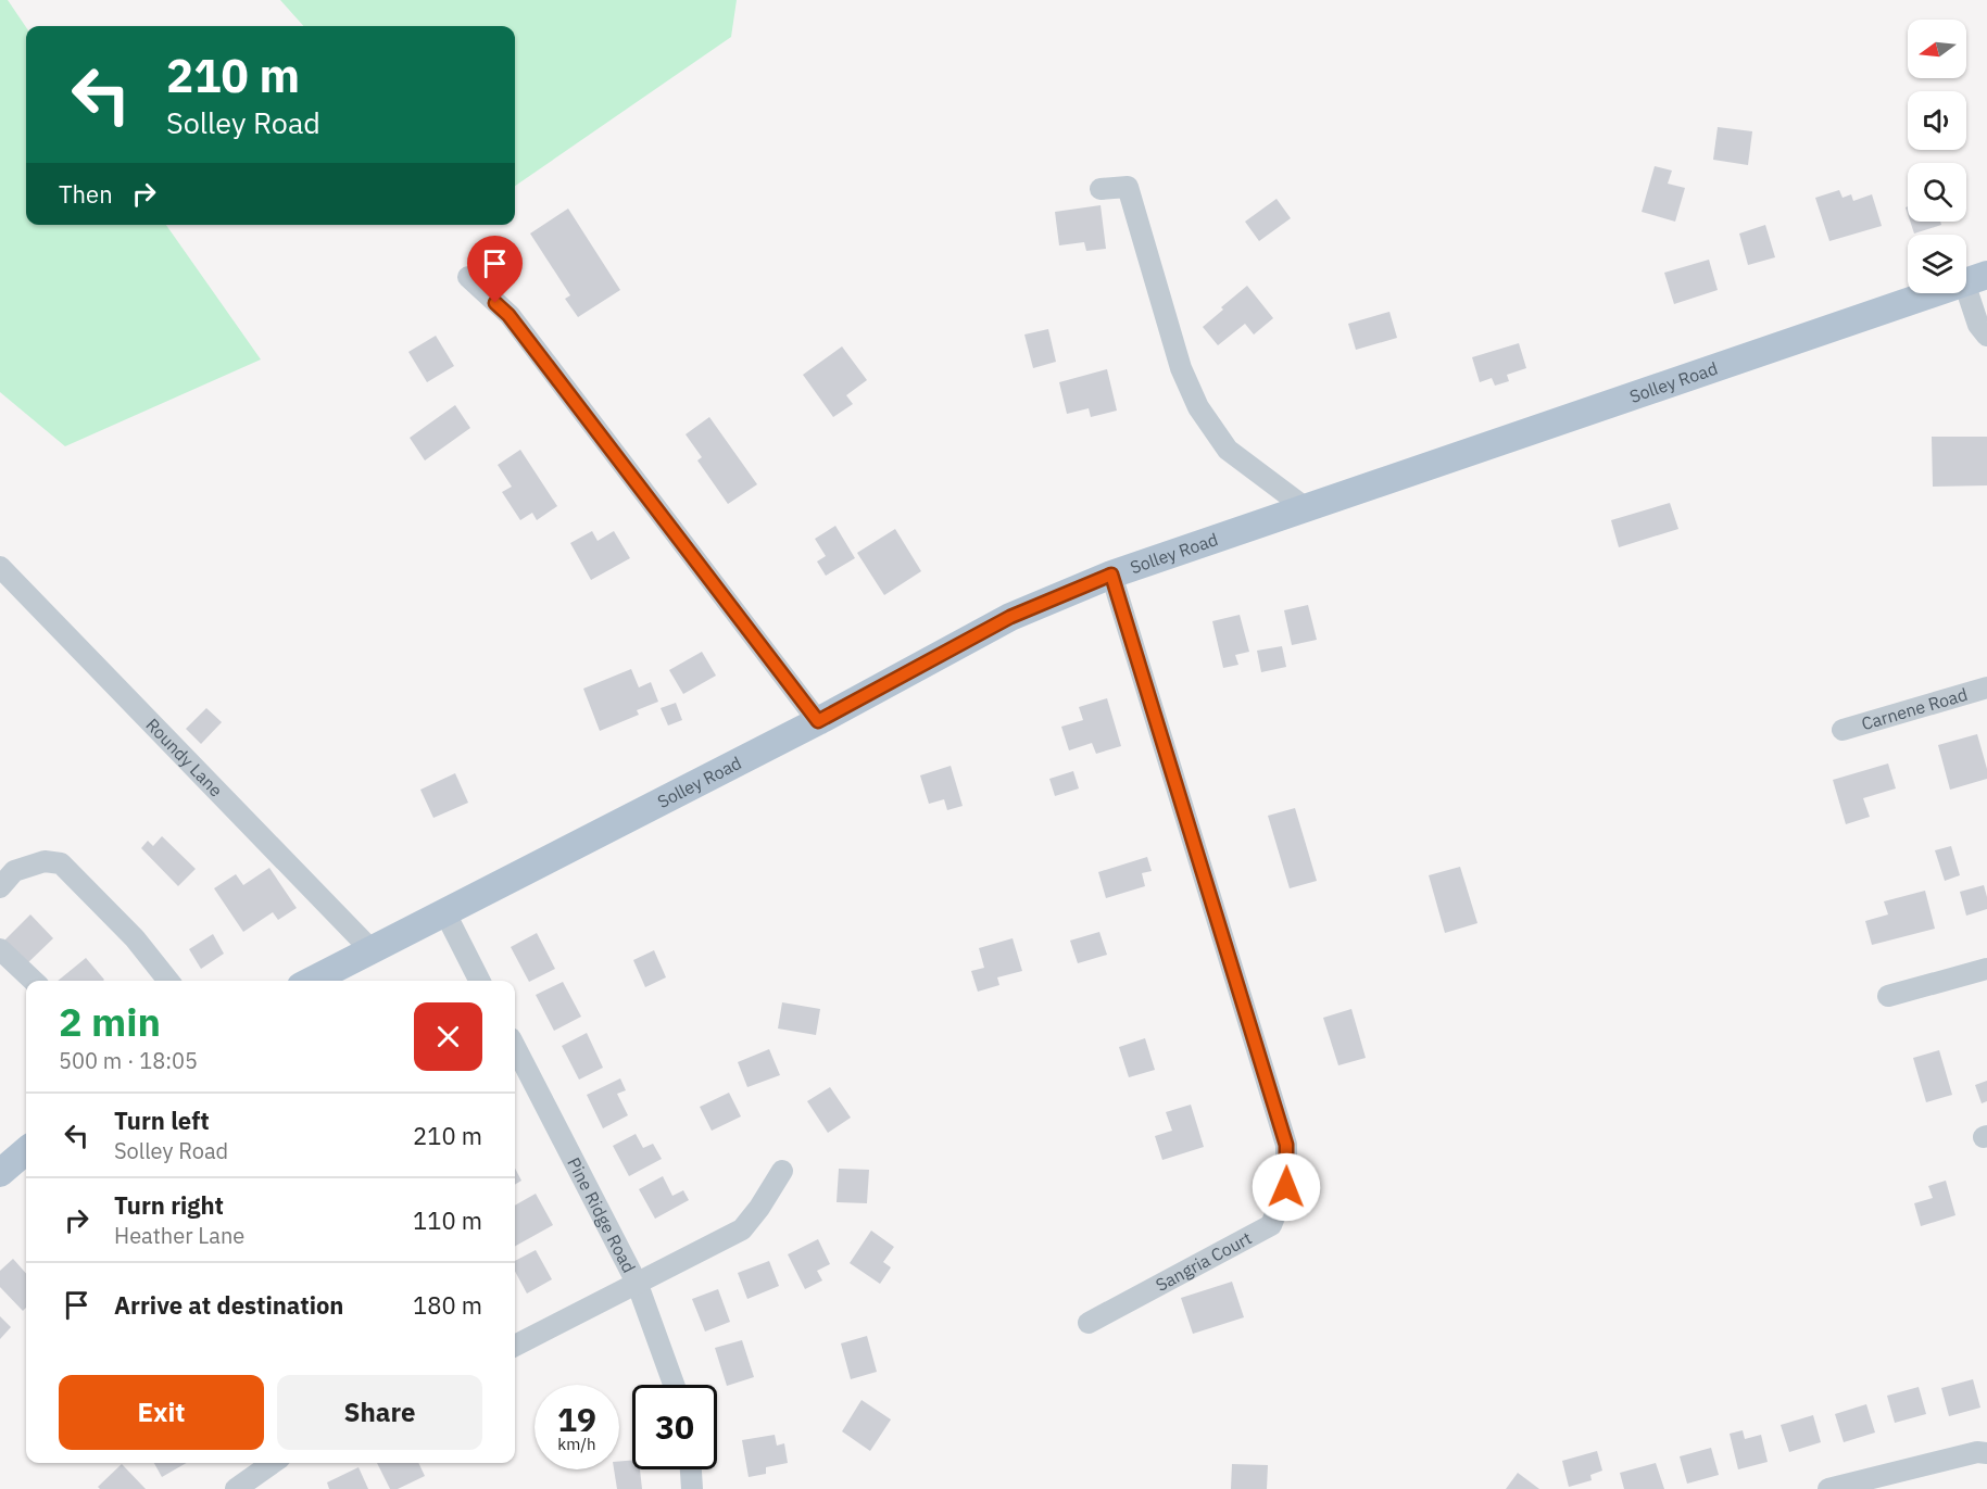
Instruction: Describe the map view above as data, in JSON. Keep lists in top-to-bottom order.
{
  "streets": {
    "main road": ["Solley Road"],
    "street": [
      "Carnene Road",
      "Roundy Lane",
      "Pine Ridge Road",
      "Sangria Court"
    ]
  },
  "crossings": [
    ["Solley Road", "Roundy Lane"],
    ["Solley Road", "Sangria Court"]
  ],
  "north": "left",
  "page": {
    "turn": ["210 m", "Solley Road"],
    "then": "Then",
    "heading": ["2 min", "500 m · 18:05"],
    "list": [
      {
        "name": "Turn left",
        "note": "Solley Road",
        "value": "210 m"
      },
      {
        "name": "Turn right",
        "note": "Heather Lane",
        "value": "110 m"
      },
      {
        "name": "Arrive at destination",
        "value": "180 m"
      }
    ],
    "buttons": ["Exit", "Share"],
    "speed": "19 km/h",
    "limit": "30"
  }
}
